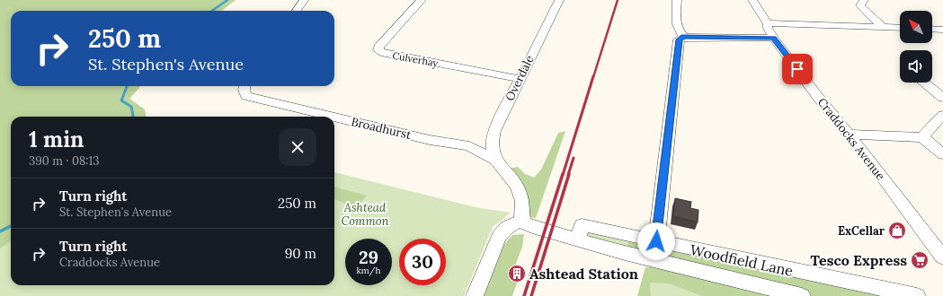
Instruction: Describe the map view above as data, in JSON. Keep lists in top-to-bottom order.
{
  "streets": {
    "street": [
      "Culverhay",
      "Overdale",
      "Broadhurst",
      "Craddocks Avenue",
      "Woodfield Lane"
    ]
  },
  "crossings": [
    ["Culverhay", "Overdale"],
    ["Overdale", "Broadhurst"],
    ["Broadhurst", "Woodfield Lane"]
  ],
  "parks": ["Ashtead Common"],
  "places": {
    "shop": ["ExCellar"],
    "supermarket": ["Tesco Express"],
    "building": ["Ashtead Station"]
  },
  "north": "top left",
  "page": {
    "turn": ["250 m", "St. Stephen's Avenue"],
    "heading": ["1 min", "390 m · 08:13"],
    "list": [
      {
        "name": "Turn right",
        "note": "St. Stephen's Avenue",
        "value": "250 m"
      },
      {
        "name": "Turn right",
        "note": "Craddocks Avenue",
        "value": "90 m"
      }
    ],
    "speed": "29 km/h",
    "limit": "30"
  }
}
